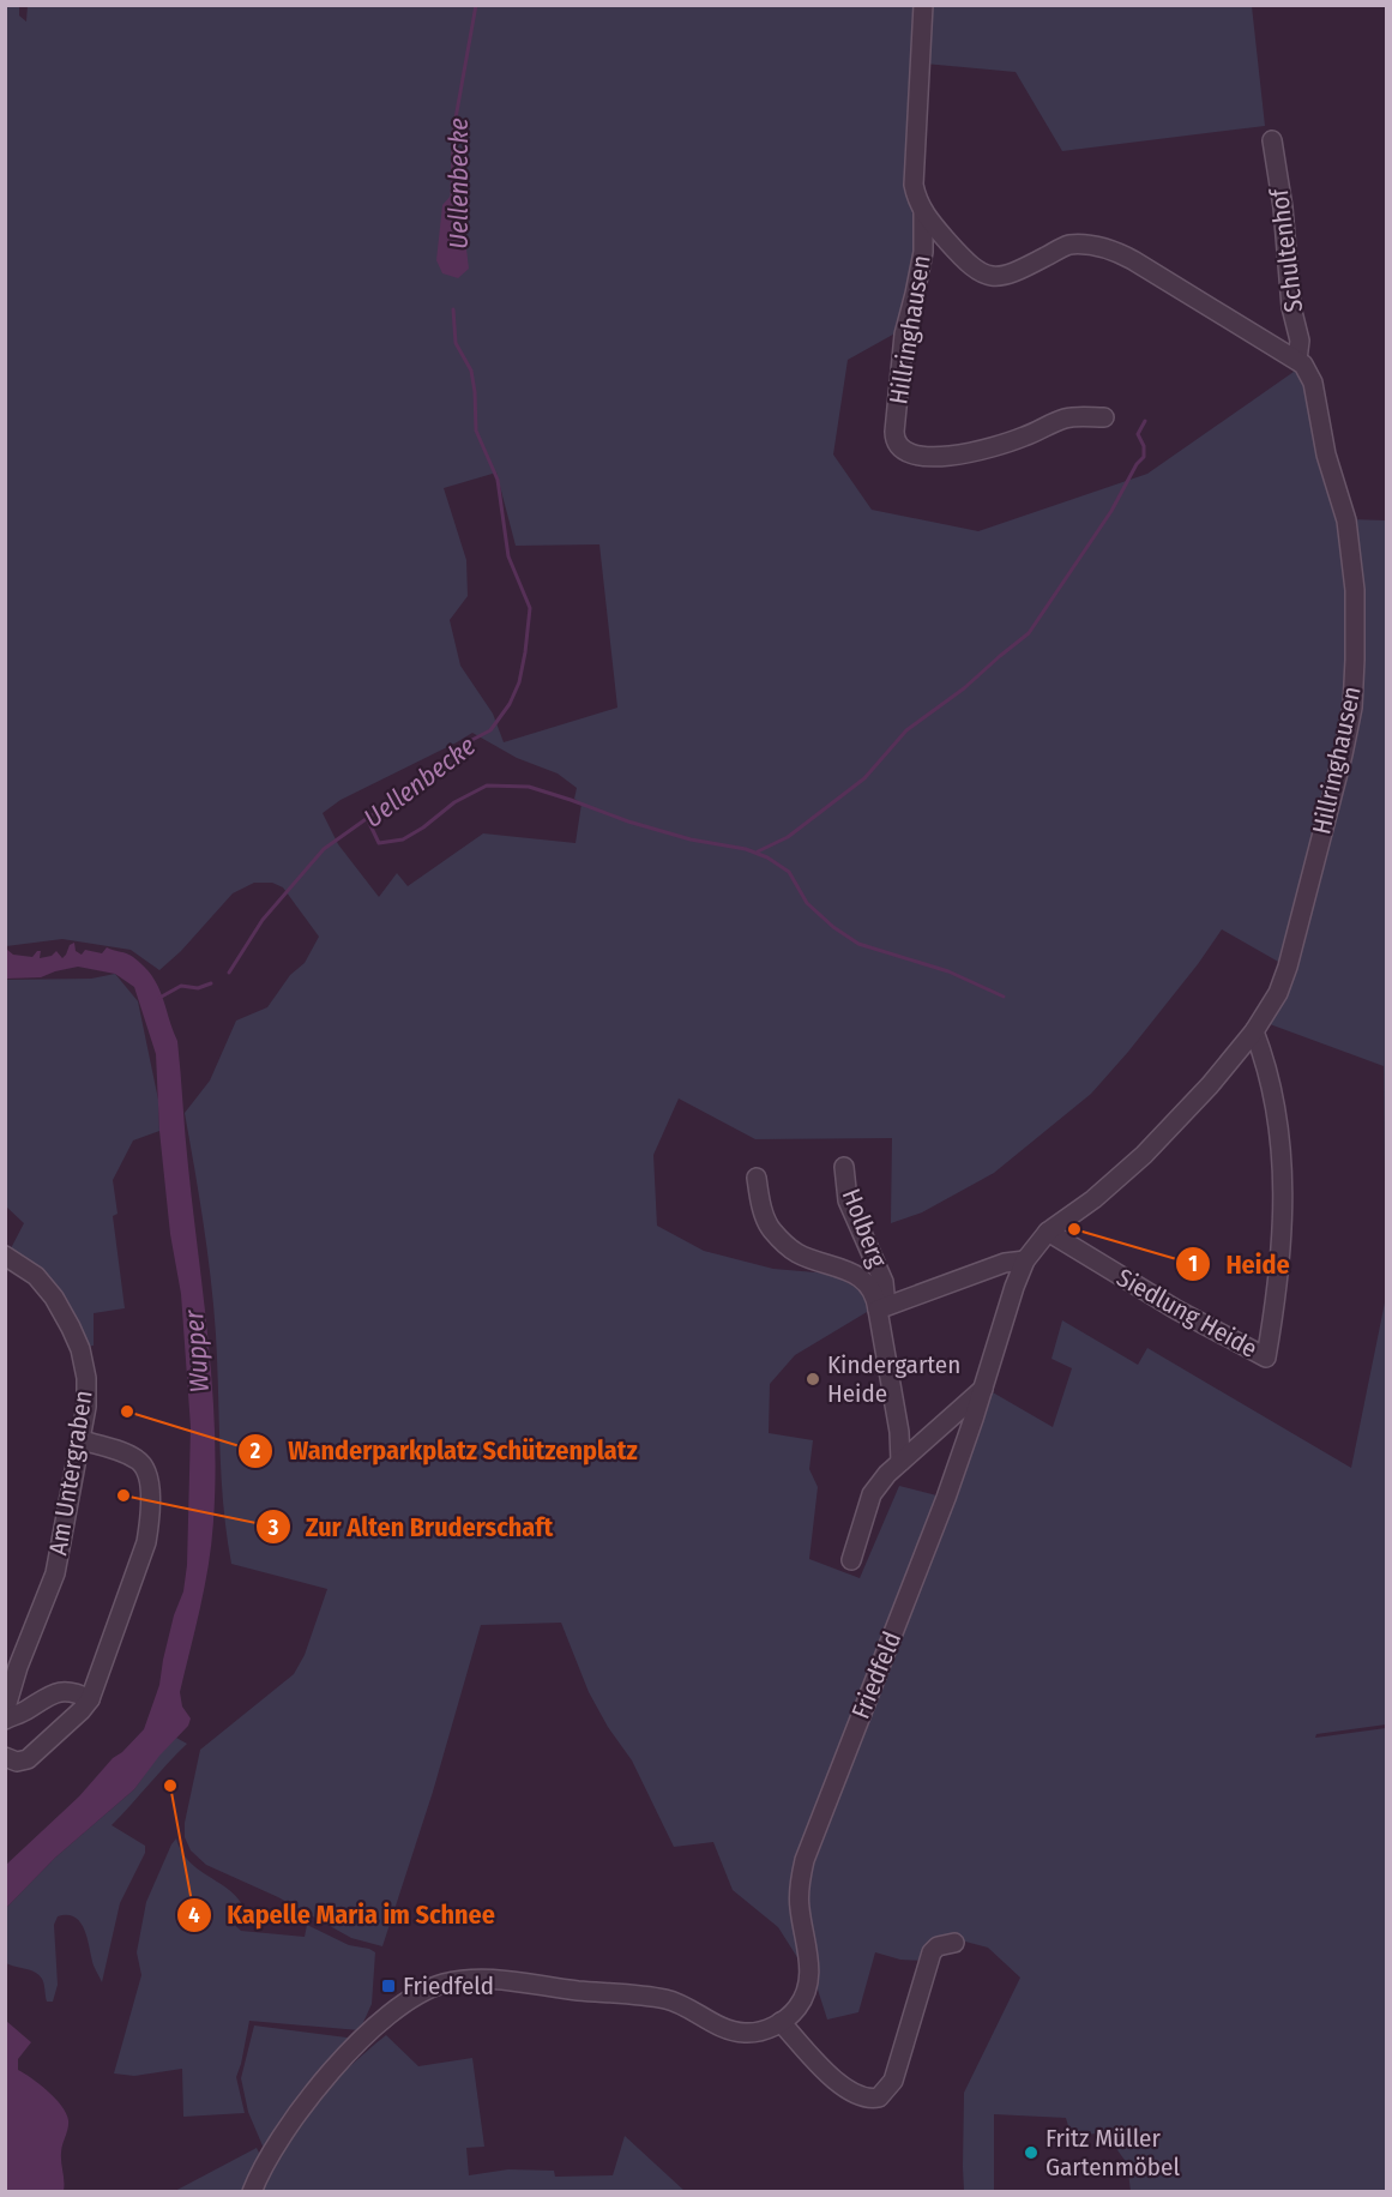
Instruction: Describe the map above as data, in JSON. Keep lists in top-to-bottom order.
{
  "streets": {
    "street": [
      "Schultenhof",
      "Hillringhausen",
      "Holberg",
      "Siedlung Heide",
      "Am Untergraben",
      "Friedfeld"
    ]
  },
  "crossings": [
    ["Schultenhof", "Hillringhausen"],
    ["Hillringhausen", "Siedlung Heide"]
  ],
  "water": ["Uellenbecke", "Wupper"],
  "places": {
    "other": [
      "Heide",
      "Kindergarten Heide",
      "Wanderparkplatz Schützenplatz",
      "Zur Alten Bruderschaft",
      "Kapelle Maria im Schnee",
      "Fritz Müller Gartenmöbel"
    ],
    "transit": ["Friedfeld"]
  }
}
